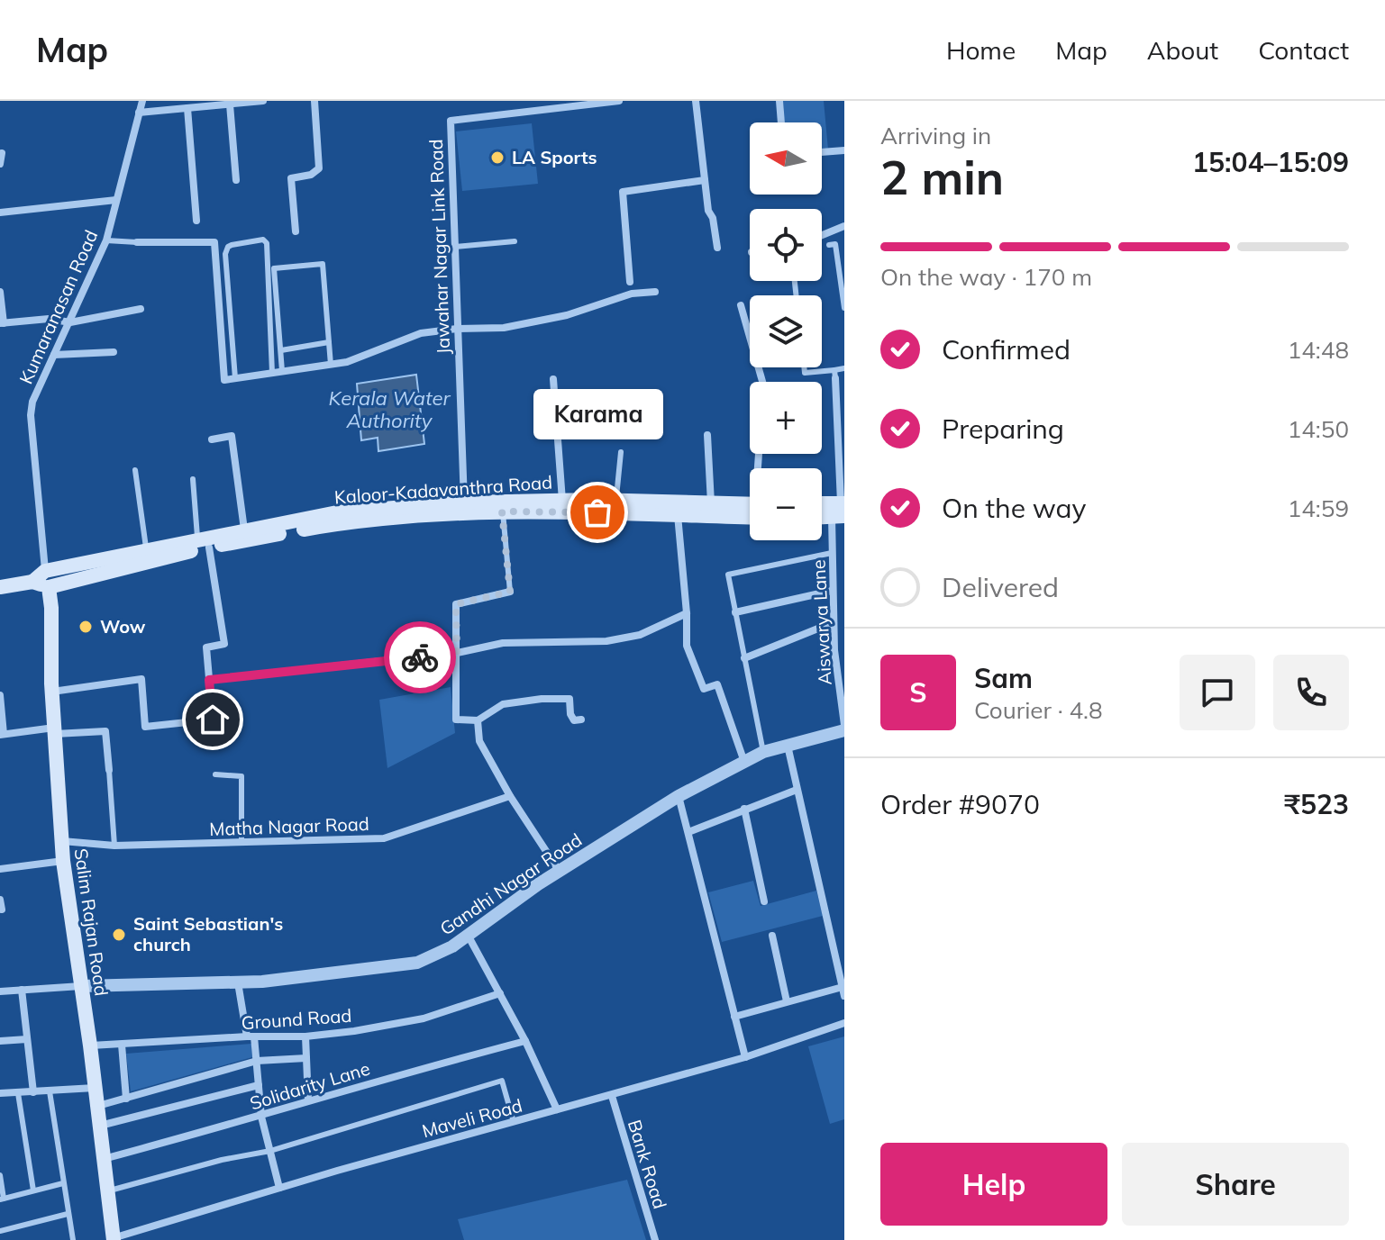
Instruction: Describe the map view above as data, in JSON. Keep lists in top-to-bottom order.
{
  "streets": {
    "main road": ["Kaloor-Kadavanthra Road", "Salim Rajan Road"],
    "street": [
      "Jawahar Nagar Link Road",
      "Kumaranasan Road",
      "Aiswarya Lane",
      "Matha Nagar Road",
      "Gandhi Nagar Road",
      "Ground Road",
      "Solidarity Lane",
      "Maveli Road",
      "Bank Road"
    ]
  },
  "crossings": [
    ["Jawahar Nagar Link Road", "Kaloor-Kadavanthra Road"],
    ["Kumaranasan Road", "Kaloor-Kadavanthra Road"],
    ["Kaloor-Kadavanthra Road", "Salim Rajan Road"],
    ["Matha Nagar Road", "Salim Rajan Road"],
    ["Gandhi Nagar Road", "Salim Rajan Road"],
    ["Salim Rajan Road", "Ground Road"],
    ["Salim Rajan Road", "Solidarity Lane"],
    ["Salim Rajan Road", "Maveli Road"],
    ["Maveli Road", "Bank Road"]
  ],
  "water": ["Kerala Water Authority"],
  "places": [
    "LA Sports",
    "Karama",
    "Wow",
    "Saint Sebastian's church"
  ],
  "north": "left",
  "page": {
    "header": "Map",
    "nav": [
      "Home",
      "Map",
      "About",
      "Contact"
    ],
    "heading": ["2 min", "Arriving in", "15:04–15:09"],
    "panel": [
      "Sam",
      "Courier · 4.8",
      "Order #9070",
      "₹523"
    ],
    "map_buttons": ["+", "−"],
    "bar": "On the way · 170 m",
    "list": [
      ["Confirmed", "14:48"],
      ["Preparing", "14:50"],
      ["On the way", "14:59"],
      "Delivered"
    ],
    "bubble": "Karama",
    "round": "S",
    "buttons": ["Help", "Share"]
  }
}
